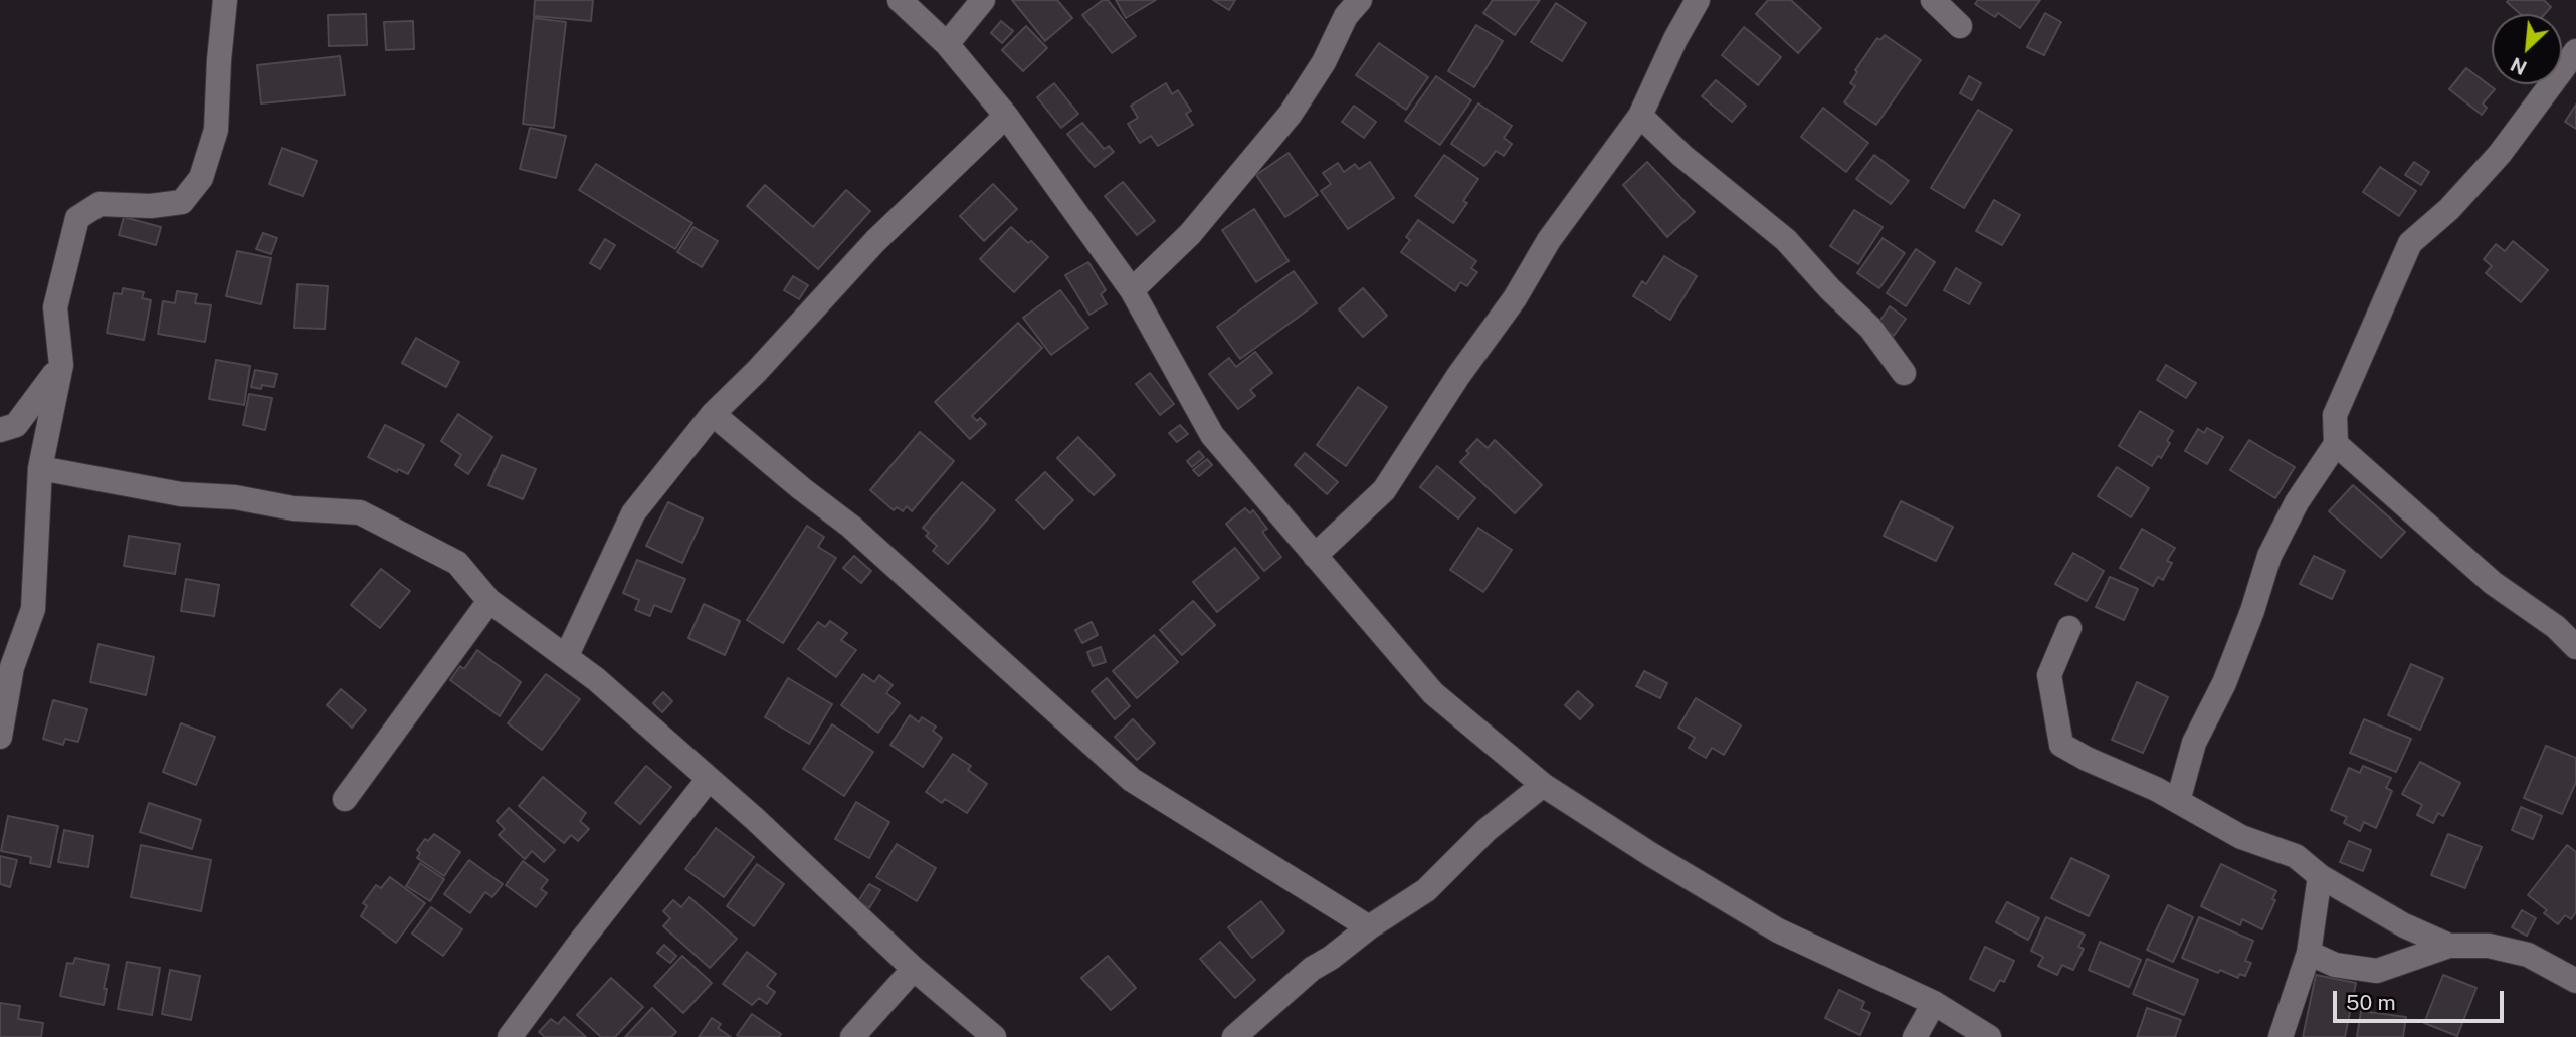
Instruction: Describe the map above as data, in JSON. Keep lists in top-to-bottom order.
{
  "scale_bar": "50 m",
  "north": "bottom left"
}
